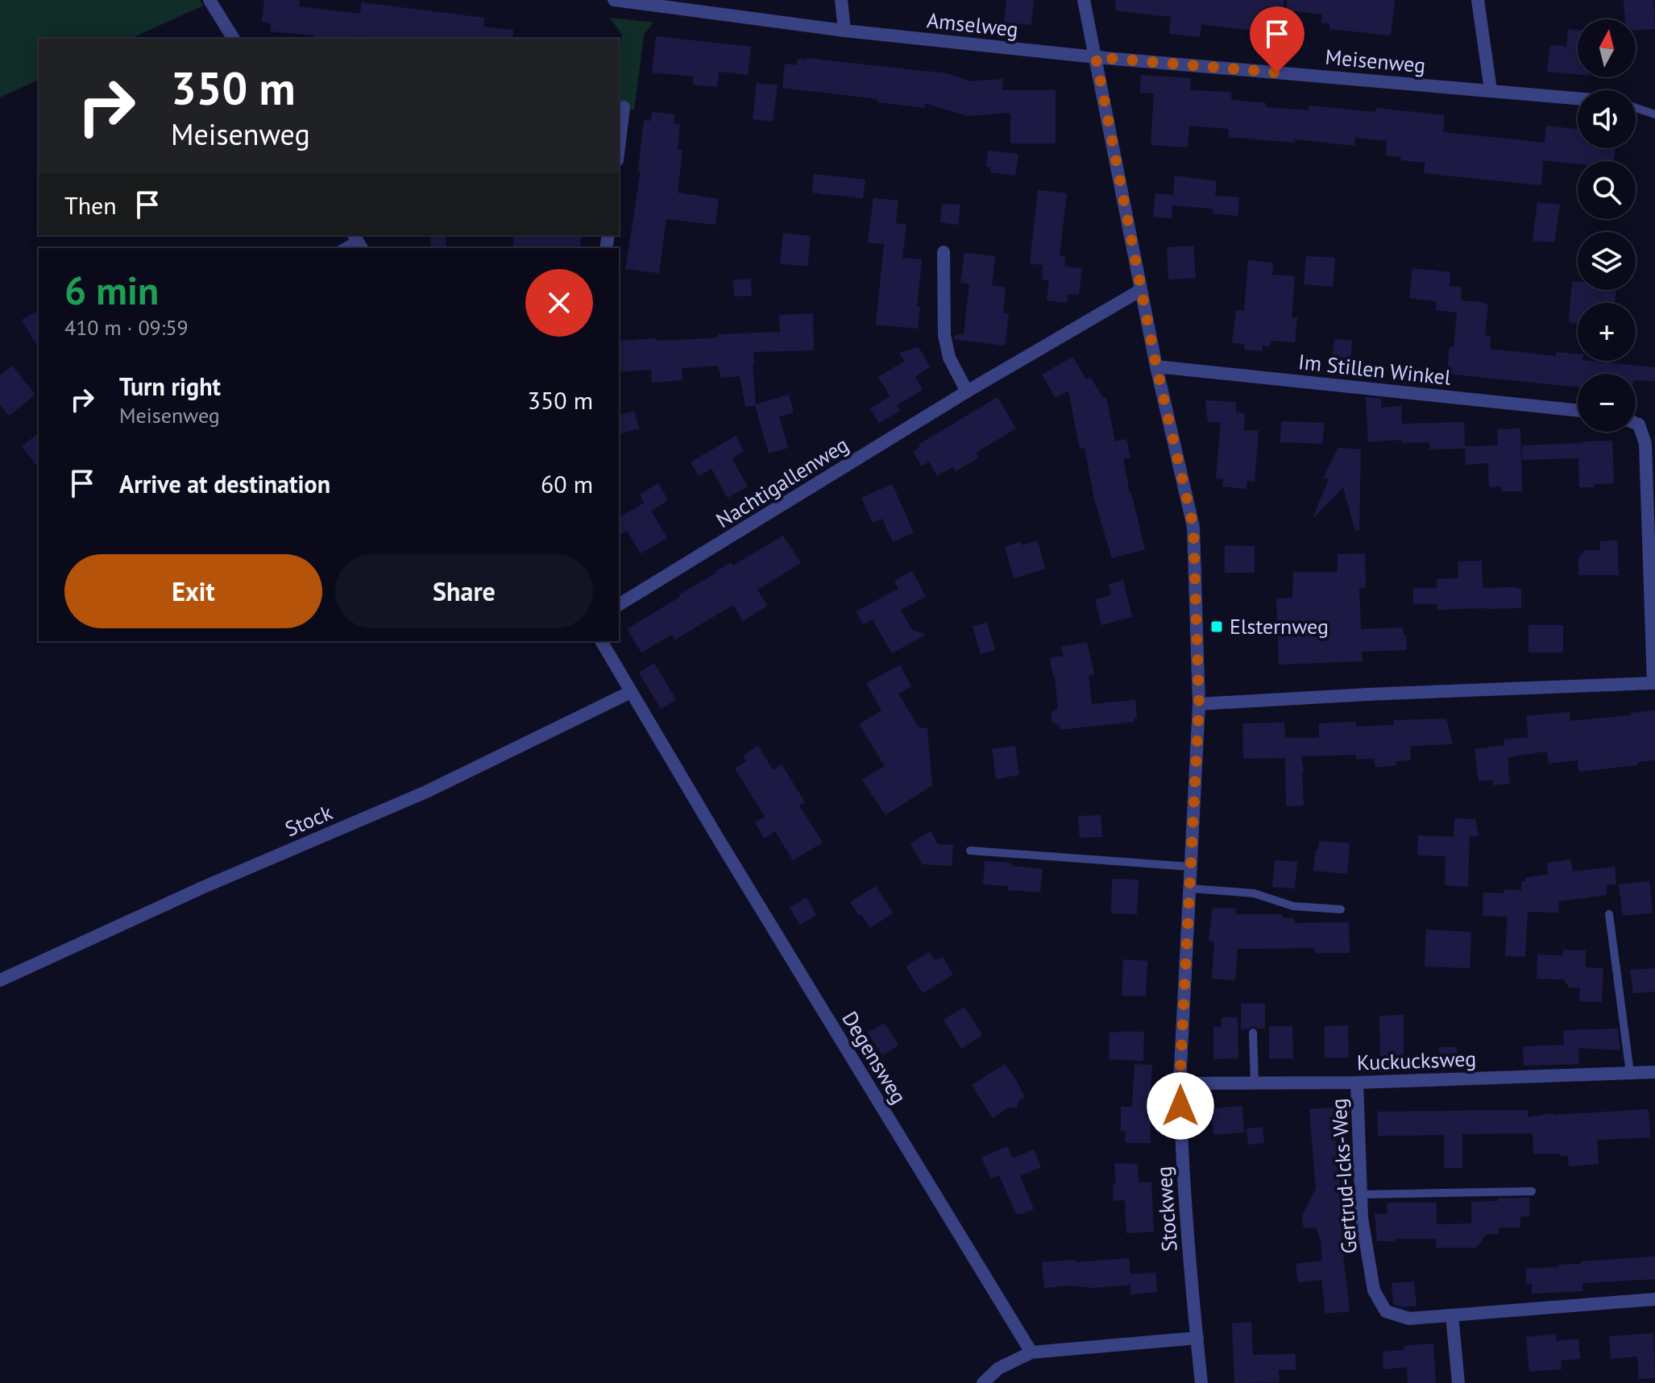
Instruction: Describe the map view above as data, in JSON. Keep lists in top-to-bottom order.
{
  "streets": {
    "street": [
      "Amselweg",
      "Meisenweg",
      "Im Stillen Winkel",
      "Nachtigallenweg",
      "Stock",
      "Degensweg",
      "Kuckucksweg",
      "Gertrud-Icks-Weg",
      "Stockweg"
    ]
  },
  "crossings": [
    ["Amselweg", "Meisenweg"],
    ["Amselweg", "Stockweg"],
    ["Meisenweg", "Stockweg"],
    ["Im Stillen Winkel", "Stockweg"],
    ["Nachtigallenweg", "Stockweg"],
    ["Stock", "Degensweg"],
    ["Kuckucksweg", "Gertrud-Icks-Weg"],
    ["Kuckucksweg", "Stockweg"]
  ],
  "places": {
    "transit": ["Elsternweg"]
  },
  "north": "top",
  "page": {
    "map_buttons": ["+", "−"],
    "turn": ["350 m", "Meisenweg"],
    "then": "Then",
    "heading": ["6 min", "410 m · 09:59"],
    "list": [
      {
        "name": "Turn right",
        "note": "Meisenweg",
        "value": "350 m"
      },
      {
        "name": "Arrive at destination",
        "value": "60 m"
      }
    ],
    "buttons": ["Exit", "Share"]
  }
}
